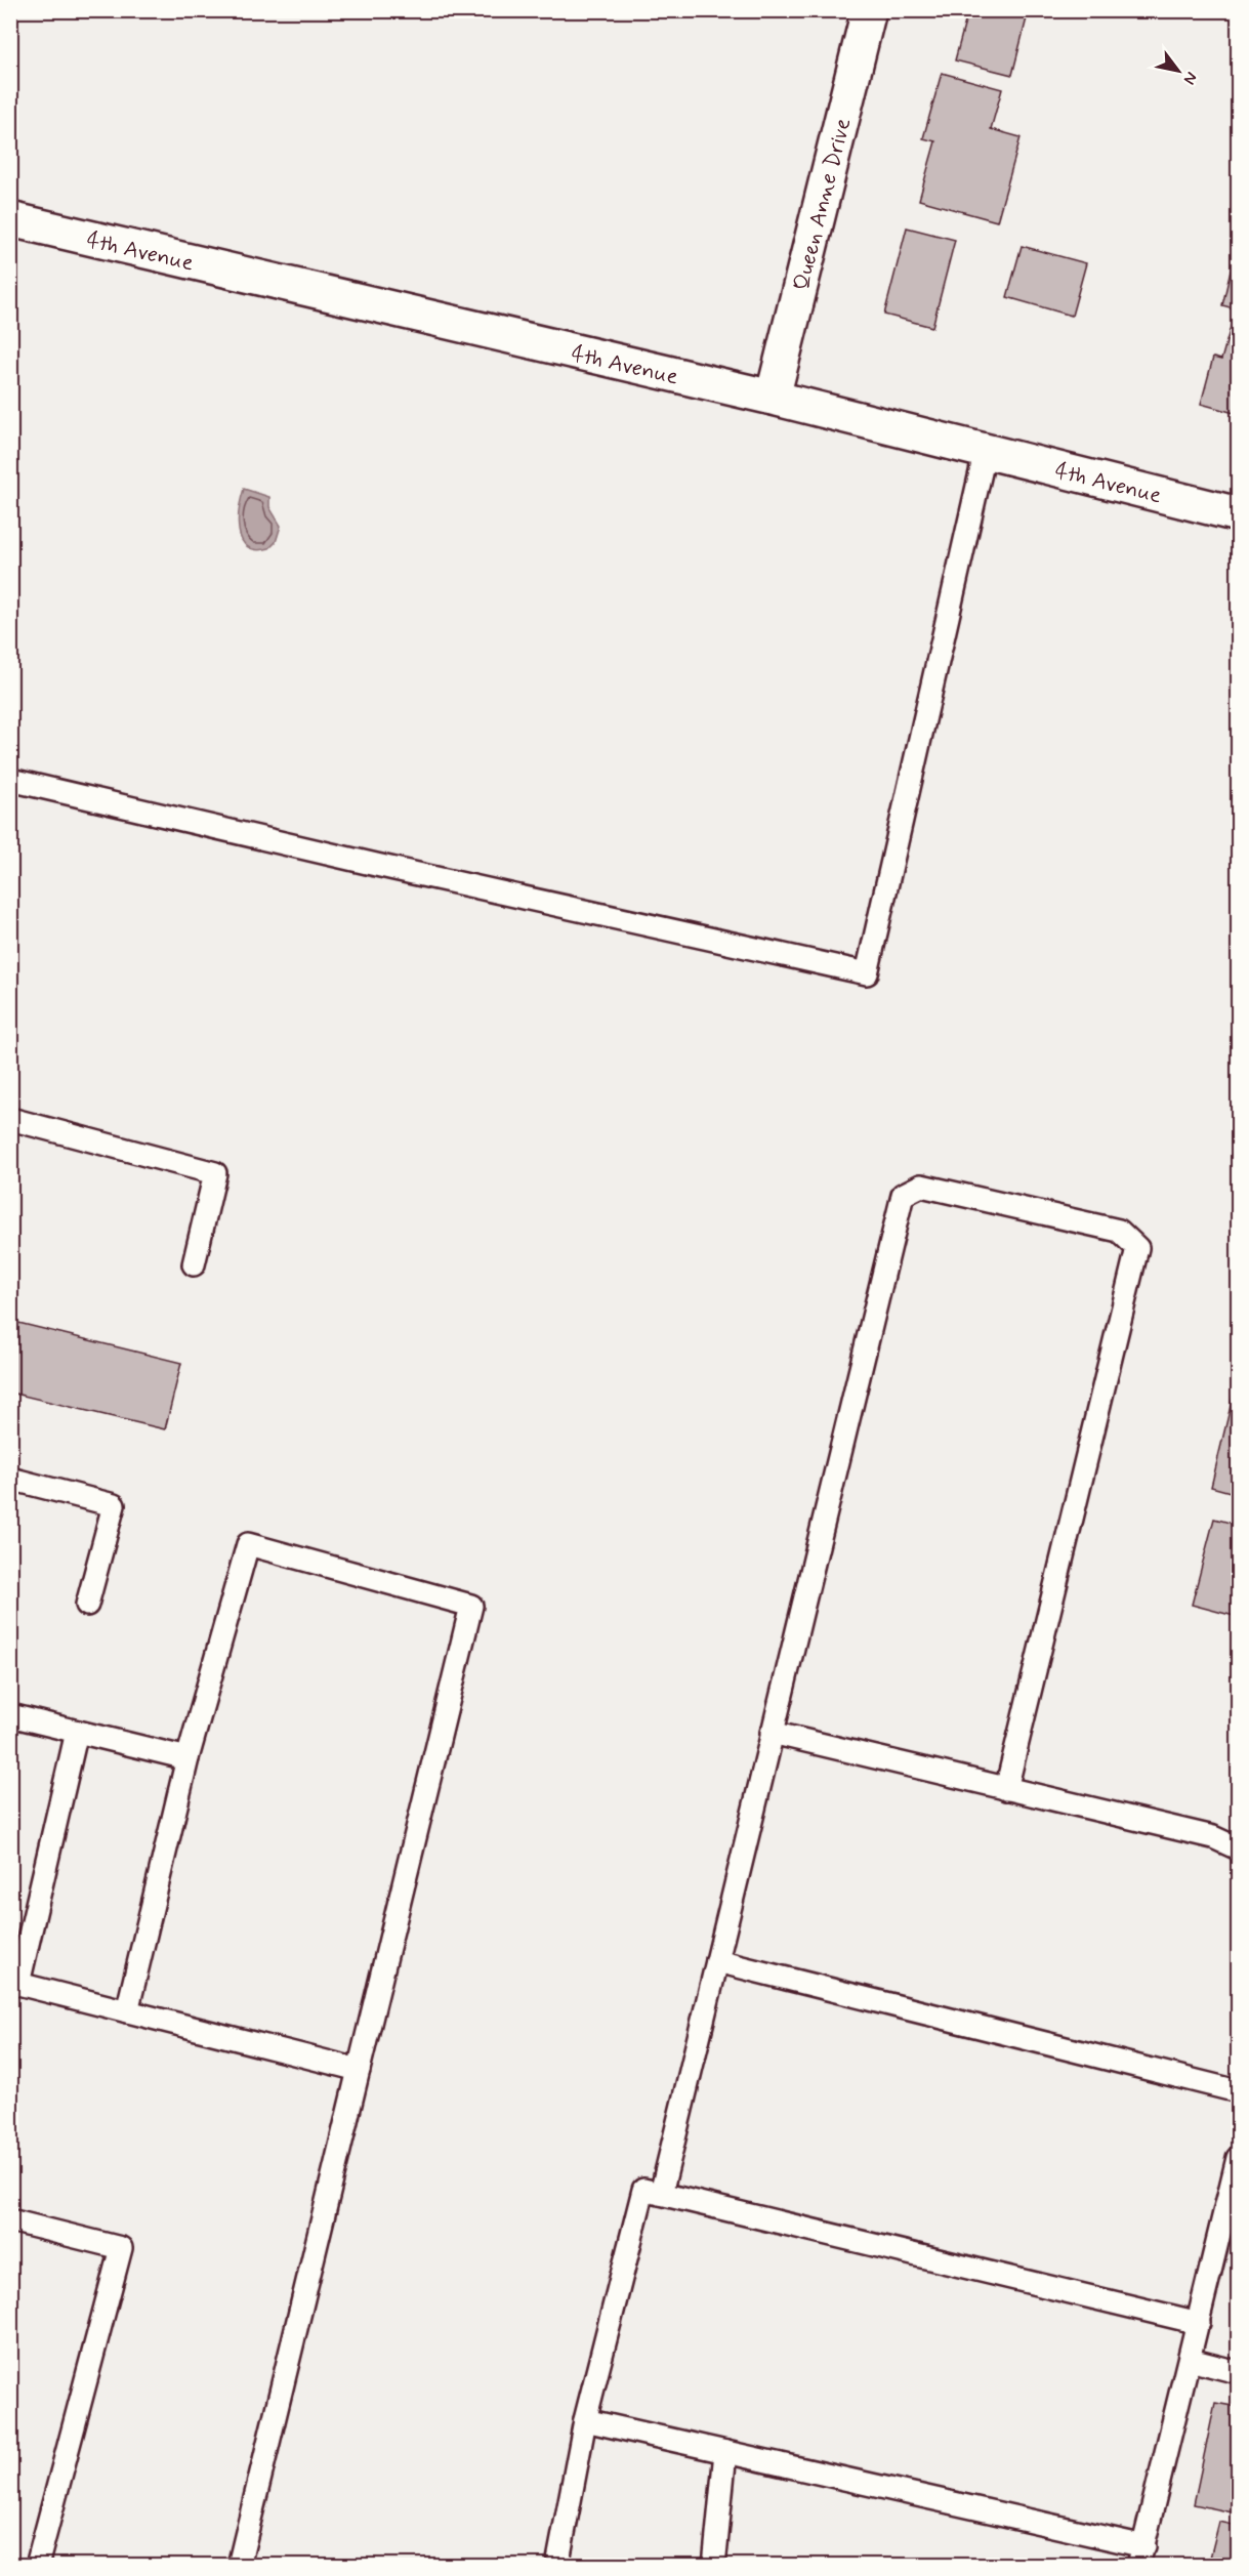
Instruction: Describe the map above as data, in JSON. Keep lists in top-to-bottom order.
{
  "streets": {
    "main road": ["Queen Anne Drive", "4th Avenue"]
  },
  "crossings": [
    ["Queen Anne Drive", "4th Avenue"]
  ],
  "north": "bottom right"
}
